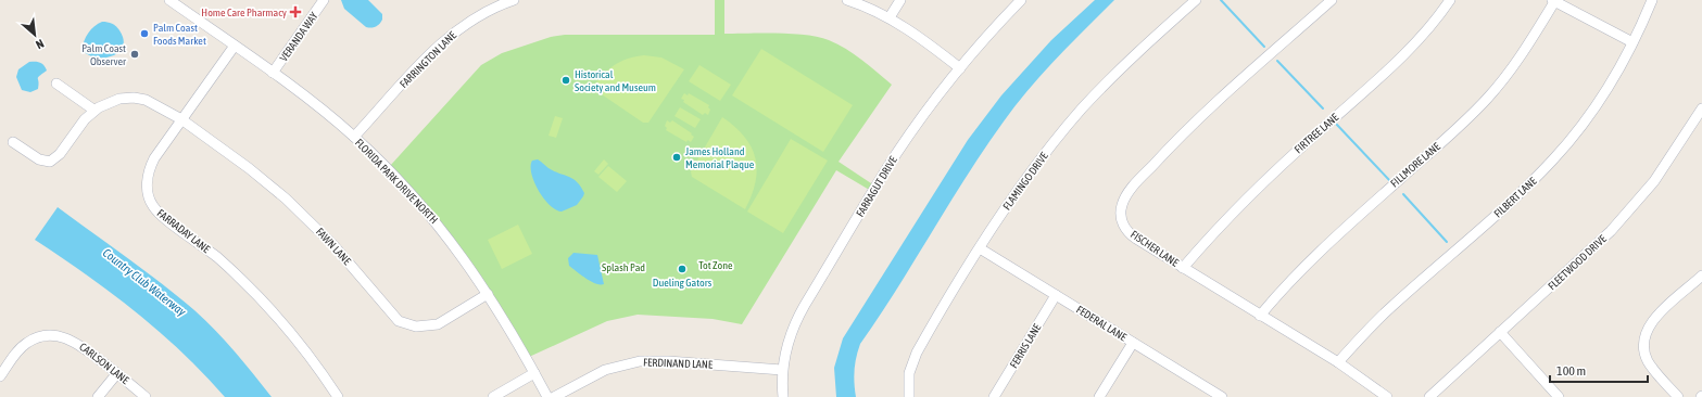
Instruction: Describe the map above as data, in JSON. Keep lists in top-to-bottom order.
{
  "streets": {
    "street": [
      "VERANDA WAY",
      "FARRINGTON LANE",
      "FIRTREE LANE",
      "FILLMORE LANE",
      "FLORIDA PARK DRIVE NORTH",
      "FLAMINGO DRIVE",
      "FARRAGUT DRIVE",
      "FILBERT LANE",
      "FARRADAY LANE",
      "FAWN LANE",
      "FISCHER LANE",
      "FLEETWOOD DRIVE",
      "FEDERAL LANE",
      "FERRIS LANE",
      "CARLSON LANE",
      "FERDINAND LANE"
    ]
  },
  "crossings": [
    ["VERANDA WAY", "FLORIDA PARK DRIVE NORTH"],
    ["FARRINGTON LANE", "FLORIDA PARK DRIVE NORTH"],
    ["FIRTREE LANE", "FISCHER LANE"],
    ["FILLMORE LANE", "FISCHER LANE"],
    ["FLORIDA PARK DRIVE NORTH", "FARRADAY LANE"],
    ["FLORIDA PARK DRIVE NORTH", "FAWN LANE"],
    ["FLAMINGO DRIVE", "FEDERAL LANE"],
    ["FARRAGUT DRIVE", "FERDINAND LANE"],
    ["FILBERT LANE", "FISCHER LANE"],
    ["FARRADAY LANE", "FAWN LANE"],
    ["FEDERAL LANE", "FERRIS LANE"]
  ],
  "water": ["Country Club Waterway"],
  "parks": ["Tot Zone", "Splash Pad"],
  "places": {
    "health": ["Home Care Pharmacy"],
    "other": [
      "Palm Coast Foods Market",
      "Palm Coast Observer",
      "Historical Society and Museum",
      "James Holland Memorial Plaque",
      "Dueling Gators"
    ]
  },
  "scale_bar": "100 m",
  "north": "bottom right"
}
